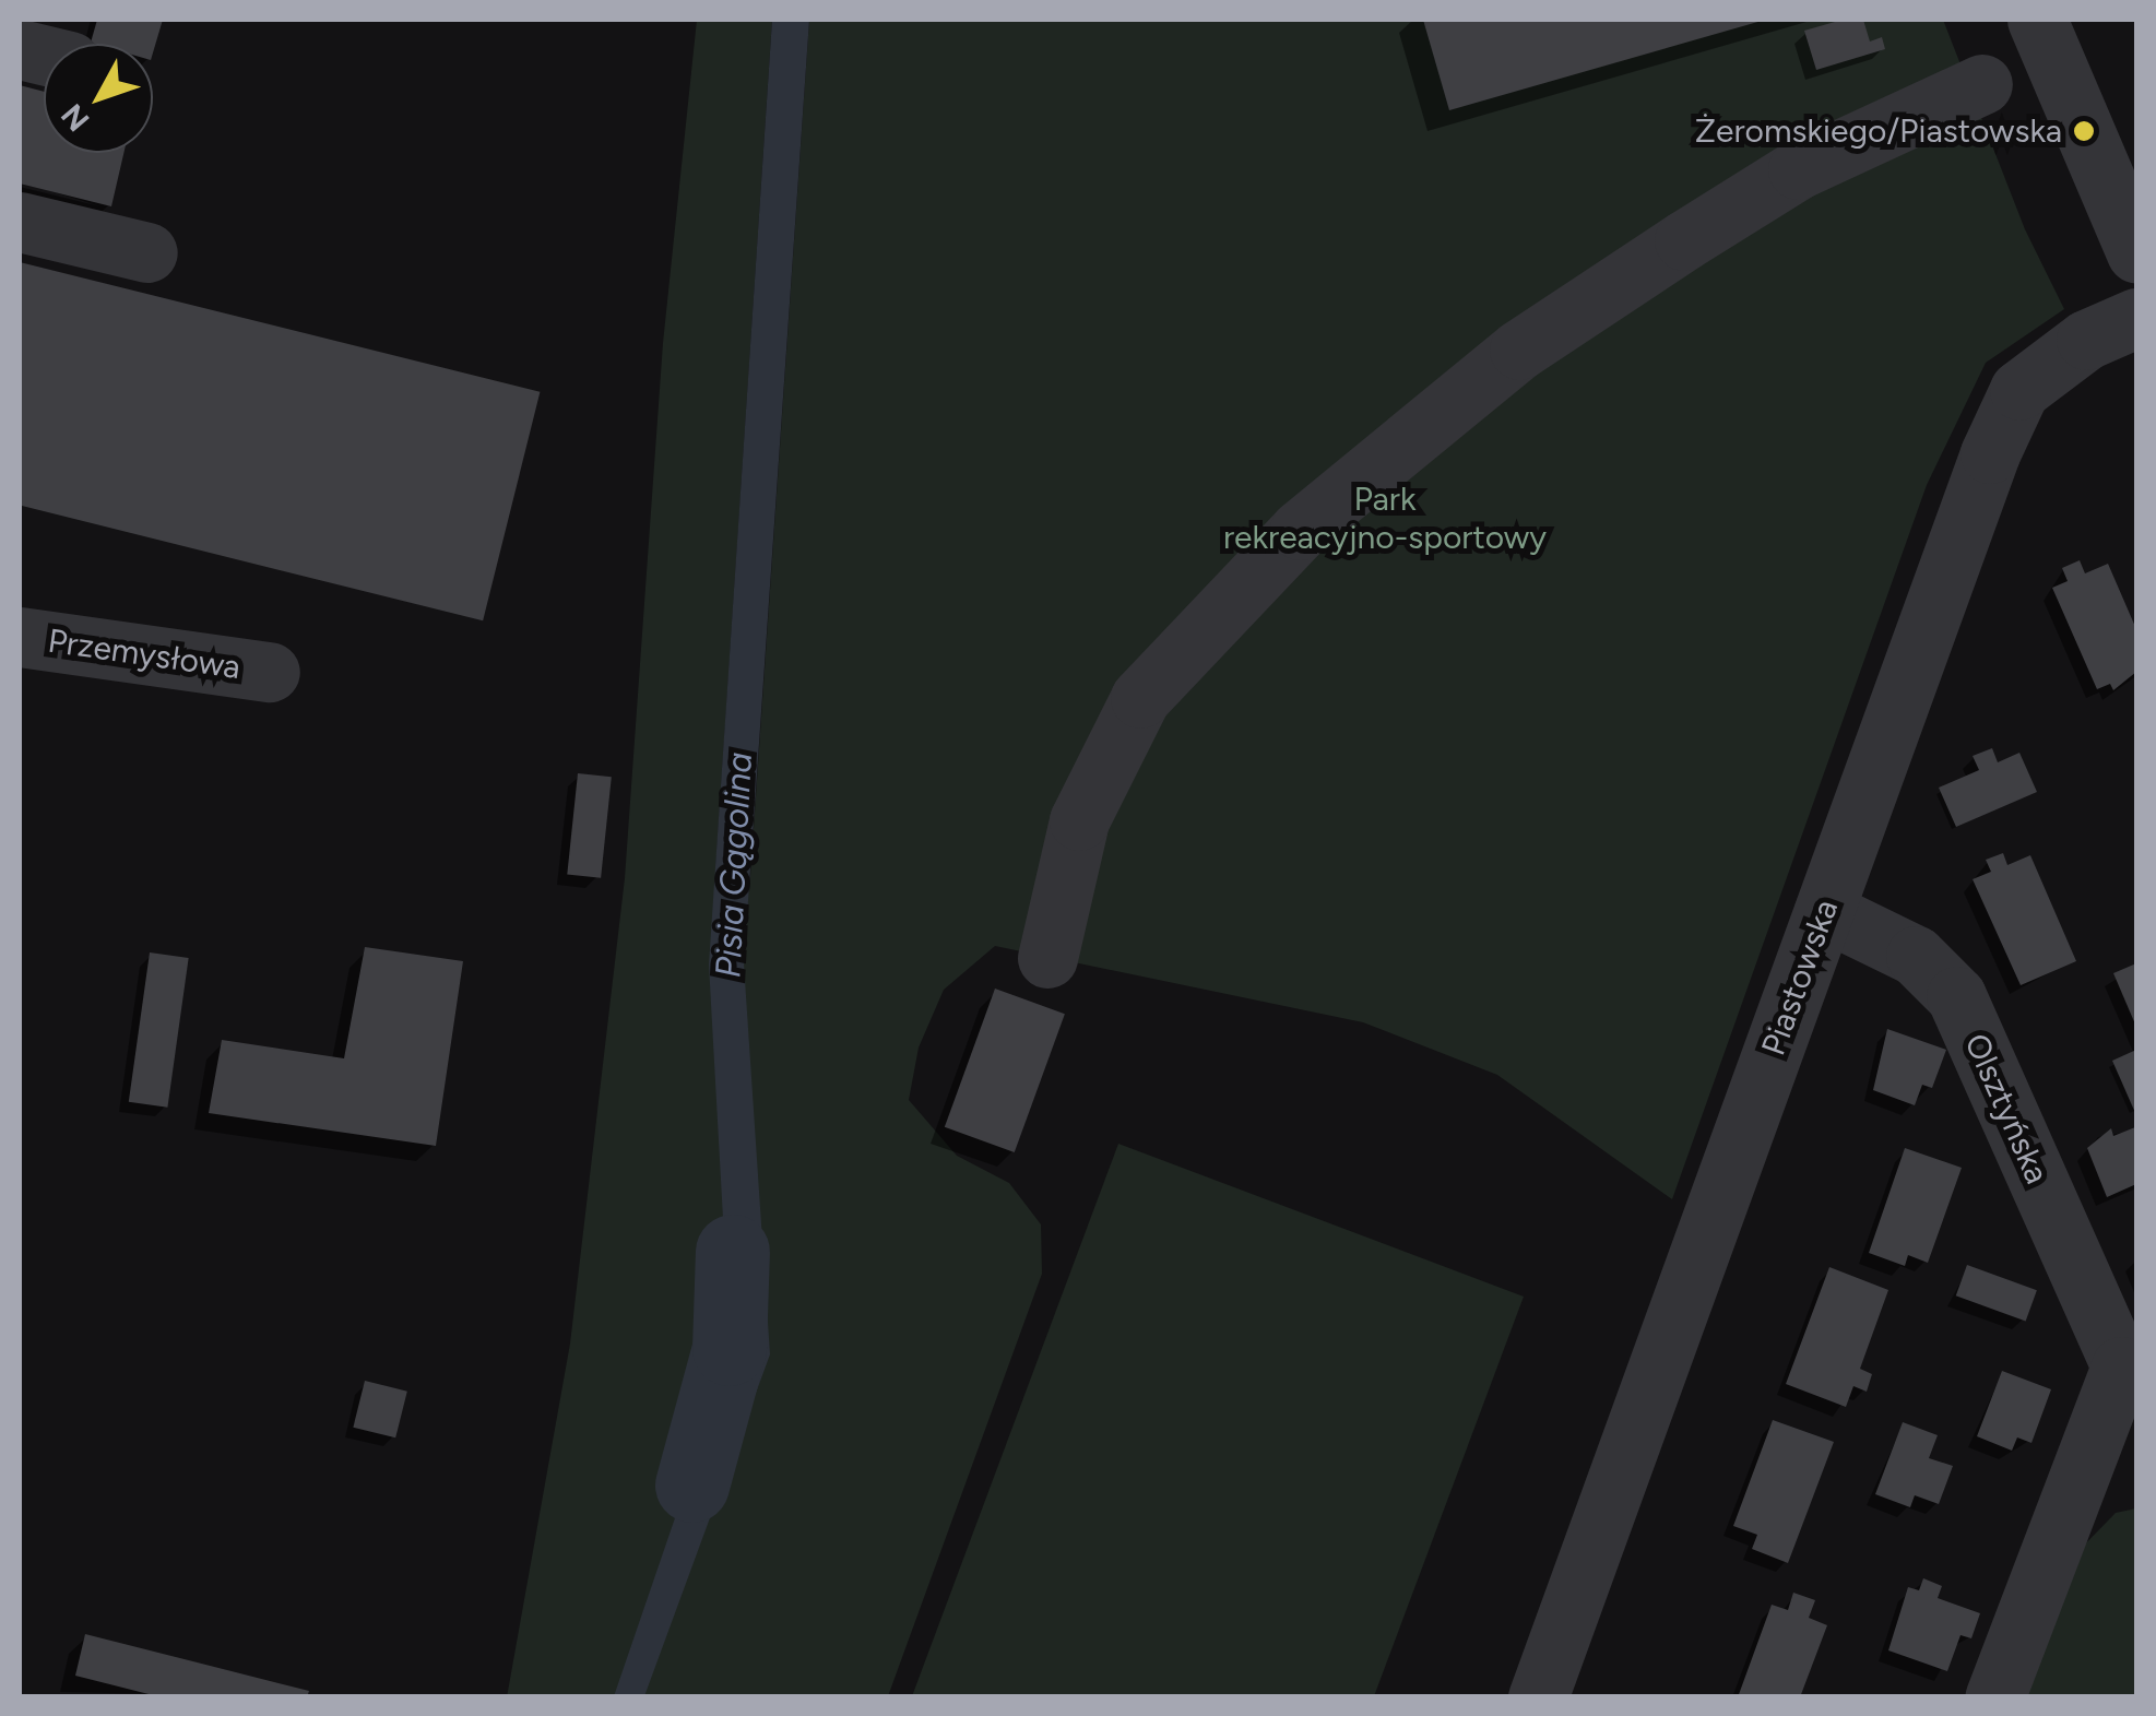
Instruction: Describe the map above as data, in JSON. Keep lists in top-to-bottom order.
{
  "streets": {
    "street": ["Przemysłowa", "Piastowska", "Olsztyńska"]
  },
  "crossings": [
    ["Piastowska", "Olsztyńska"]
  ],
  "water": ["Pisia Gągolina"],
  "parks": ["Park rekreacyjno-sportowy"],
  "places": ["Żeromskiego/Piastowska"],
  "north": "bottom left"
}
